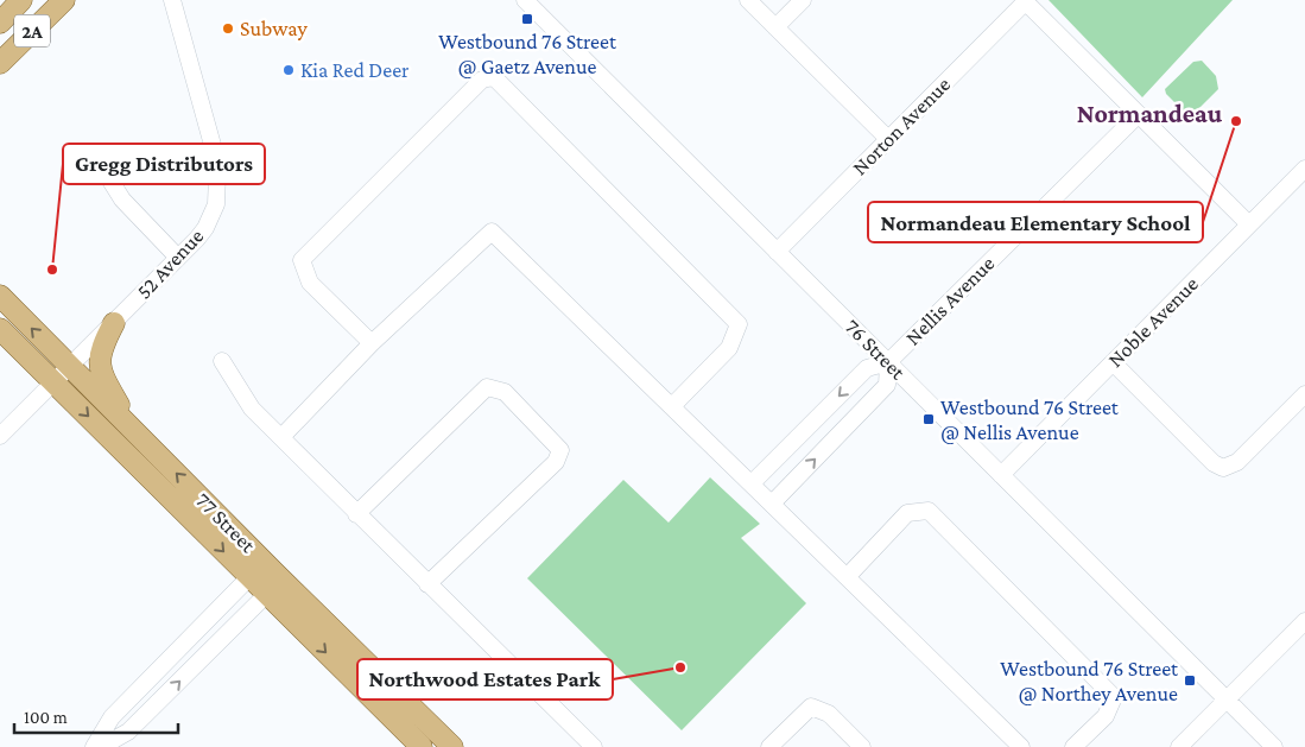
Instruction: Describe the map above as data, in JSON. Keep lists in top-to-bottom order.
{
  "streets": {
    "main road": ["2A", "77 Street"],
    "street": [
      "Norton Avenue",
      "52 Avenue",
      "Nellis Avenue",
      "Noble Avenue",
      "76 Street"
    ]
  },
  "crossings": [
    ["Norton Avenue", "76 Street"],
    ["52 Avenue", "77 Street"],
    ["Nellis Avenue", "76 Street"],
    ["Noble Avenue", "76 Street"]
  ],
  "districts": ["Normandeau"],
  "places": {
    "transit": ["Westbound 76 Street @ Gaetz Avenue", "Westbound 76 Street @ Nellis Avenue", "Westbound 76 Street @ Northey Avenue"],
    "other": [
      "Subway",
      "Kia Red Deer",
      "Normandeau Elementary School",
      "Gregg Distributors",
      "Northwood Estates Park"
    ]
  },
  "scale_bar": "100 m"
}
